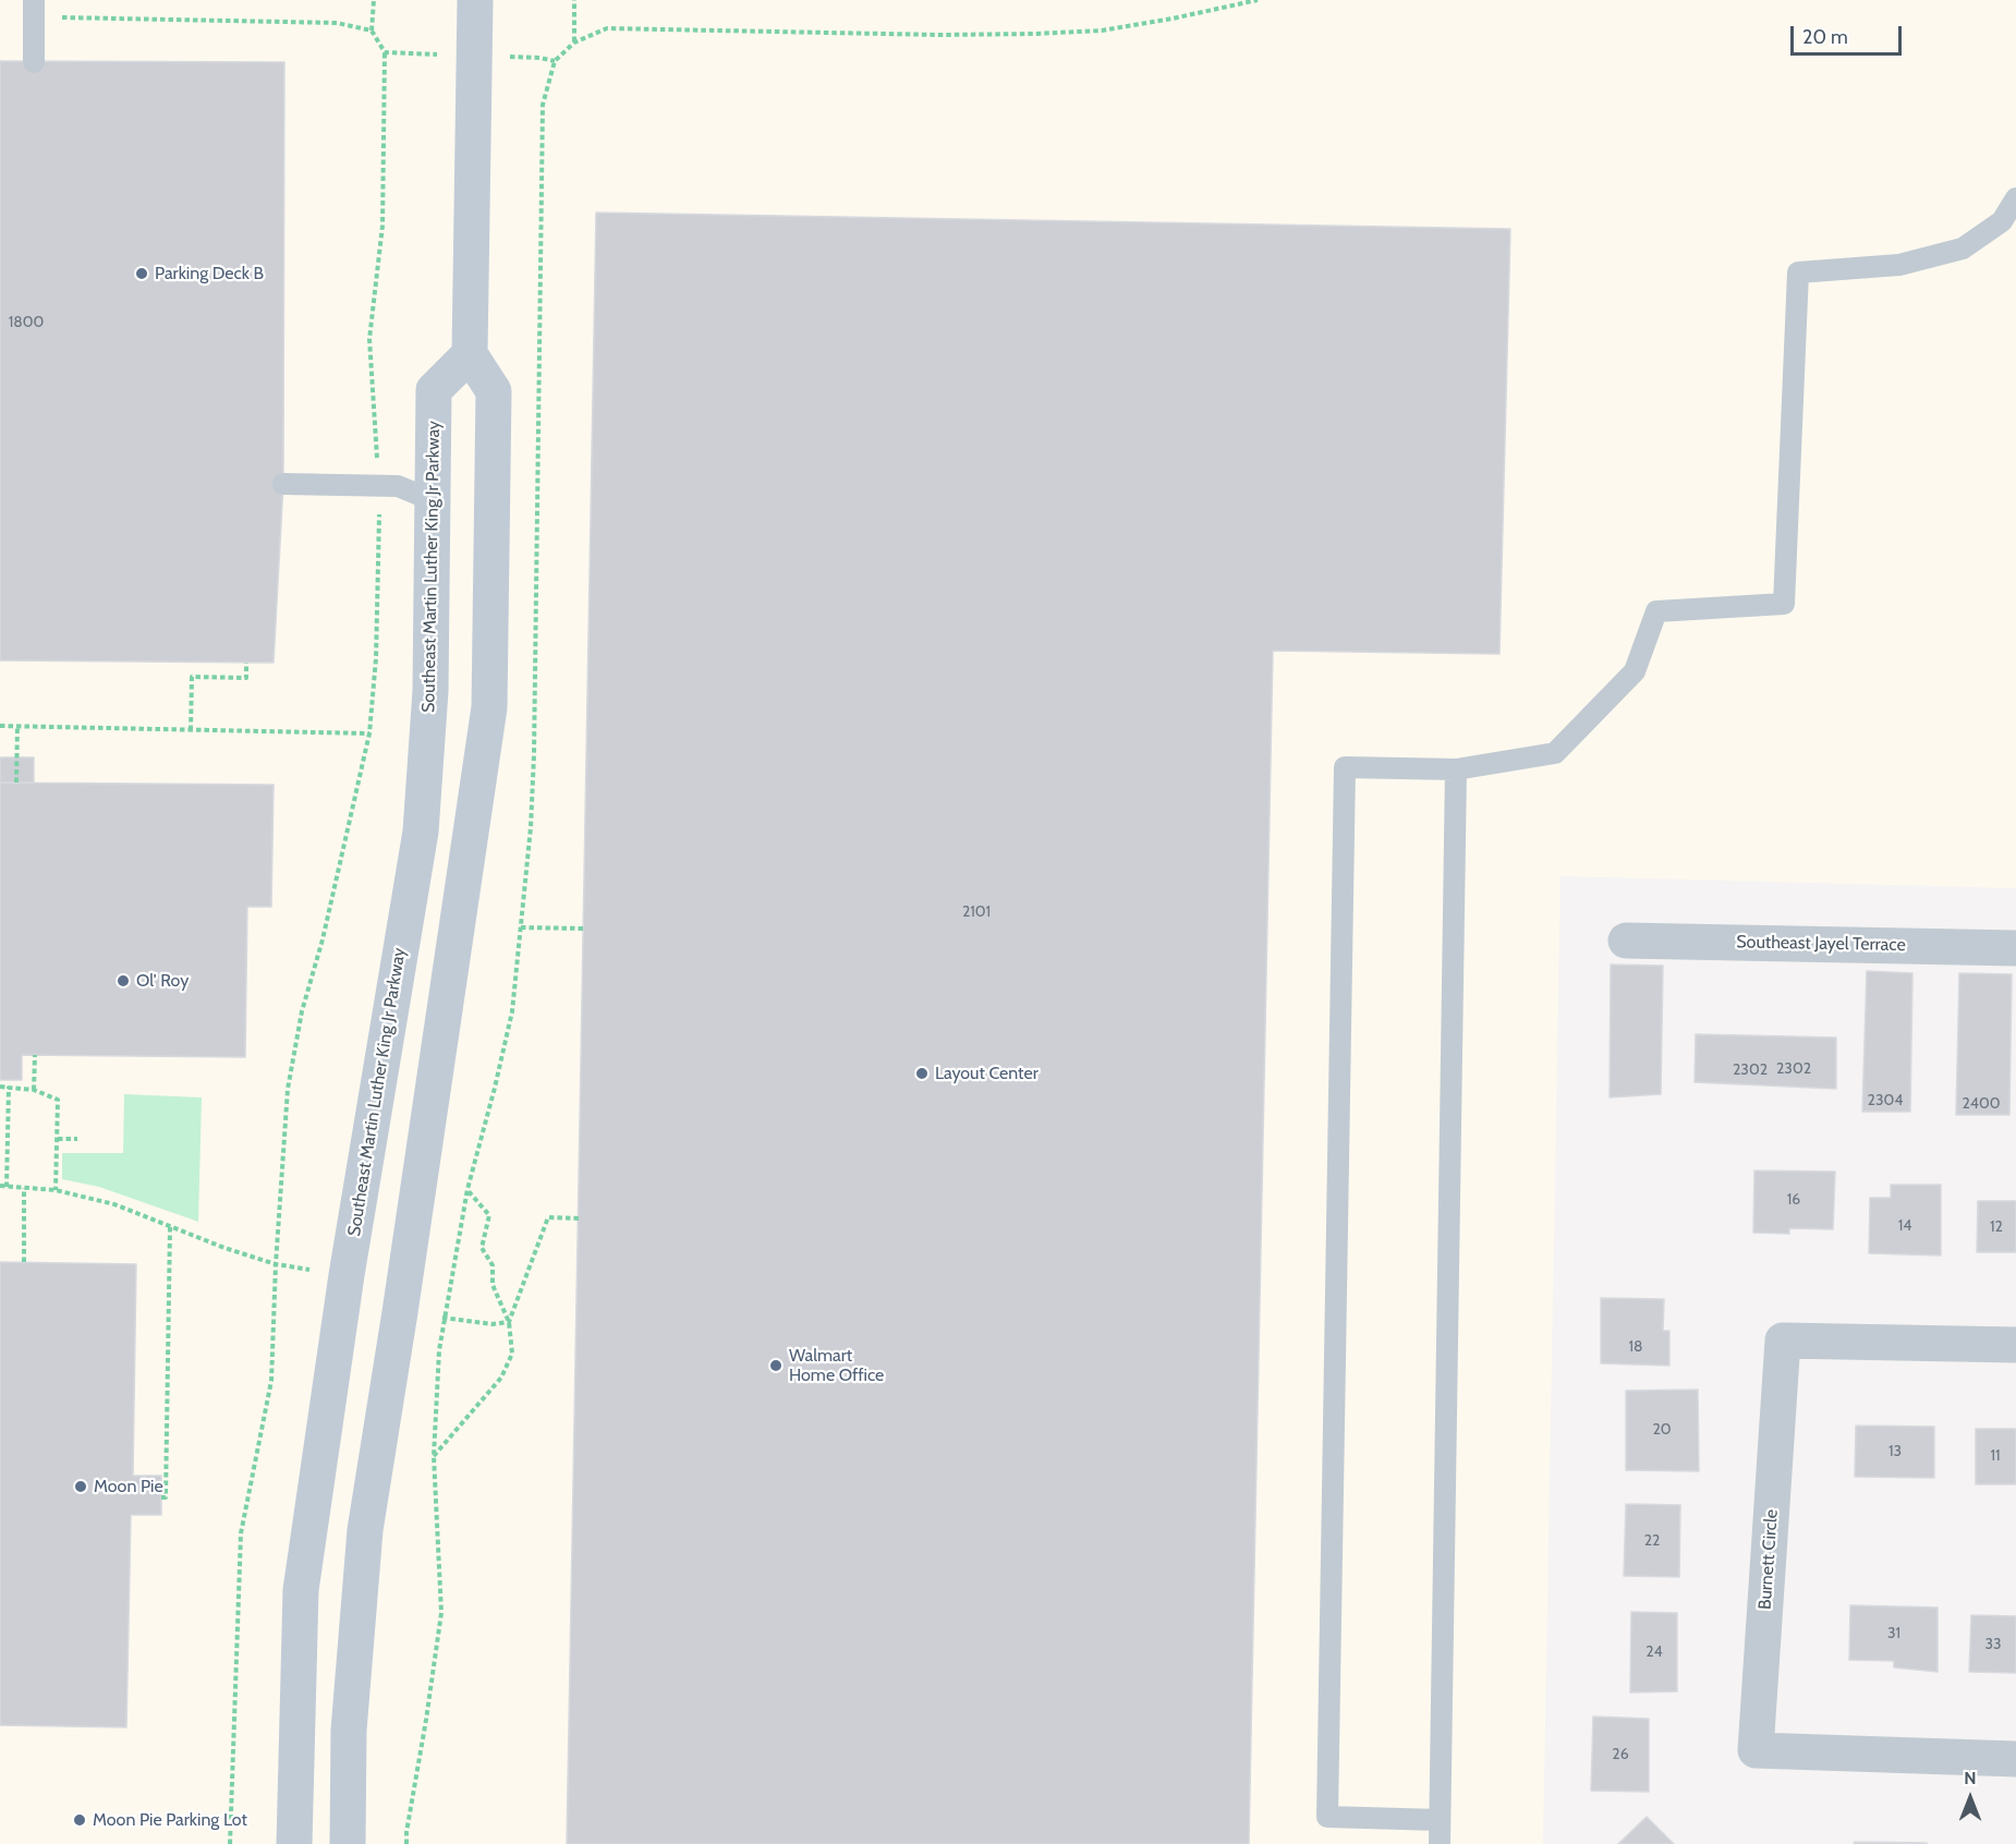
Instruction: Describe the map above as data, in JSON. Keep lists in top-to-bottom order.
{
  "streets": {
    "street": ["Southeast Martin Luther King Jr Parkway", "Southeast Jayel Terrace", "Burnett Circle"]
  },
  "places": [
    "Parking Deck B",
    "Ol' Roy",
    "Layout Center",
    "Walmart Home Office",
    "Moon Pie",
    "Moon Pie Parking Lot"
  ],
  "house_numbers": [
    "1800",
    "2101",
    "2302",
    "2302",
    "2304",
    "2400",
    "16",
    "14",
    "12",
    "18",
    "20",
    "13",
    "11",
    "22",
    "31",
    "33",
    "24",
    "26"
  ],
  "scale_bar": "20 m",
  "north": "top"
}
